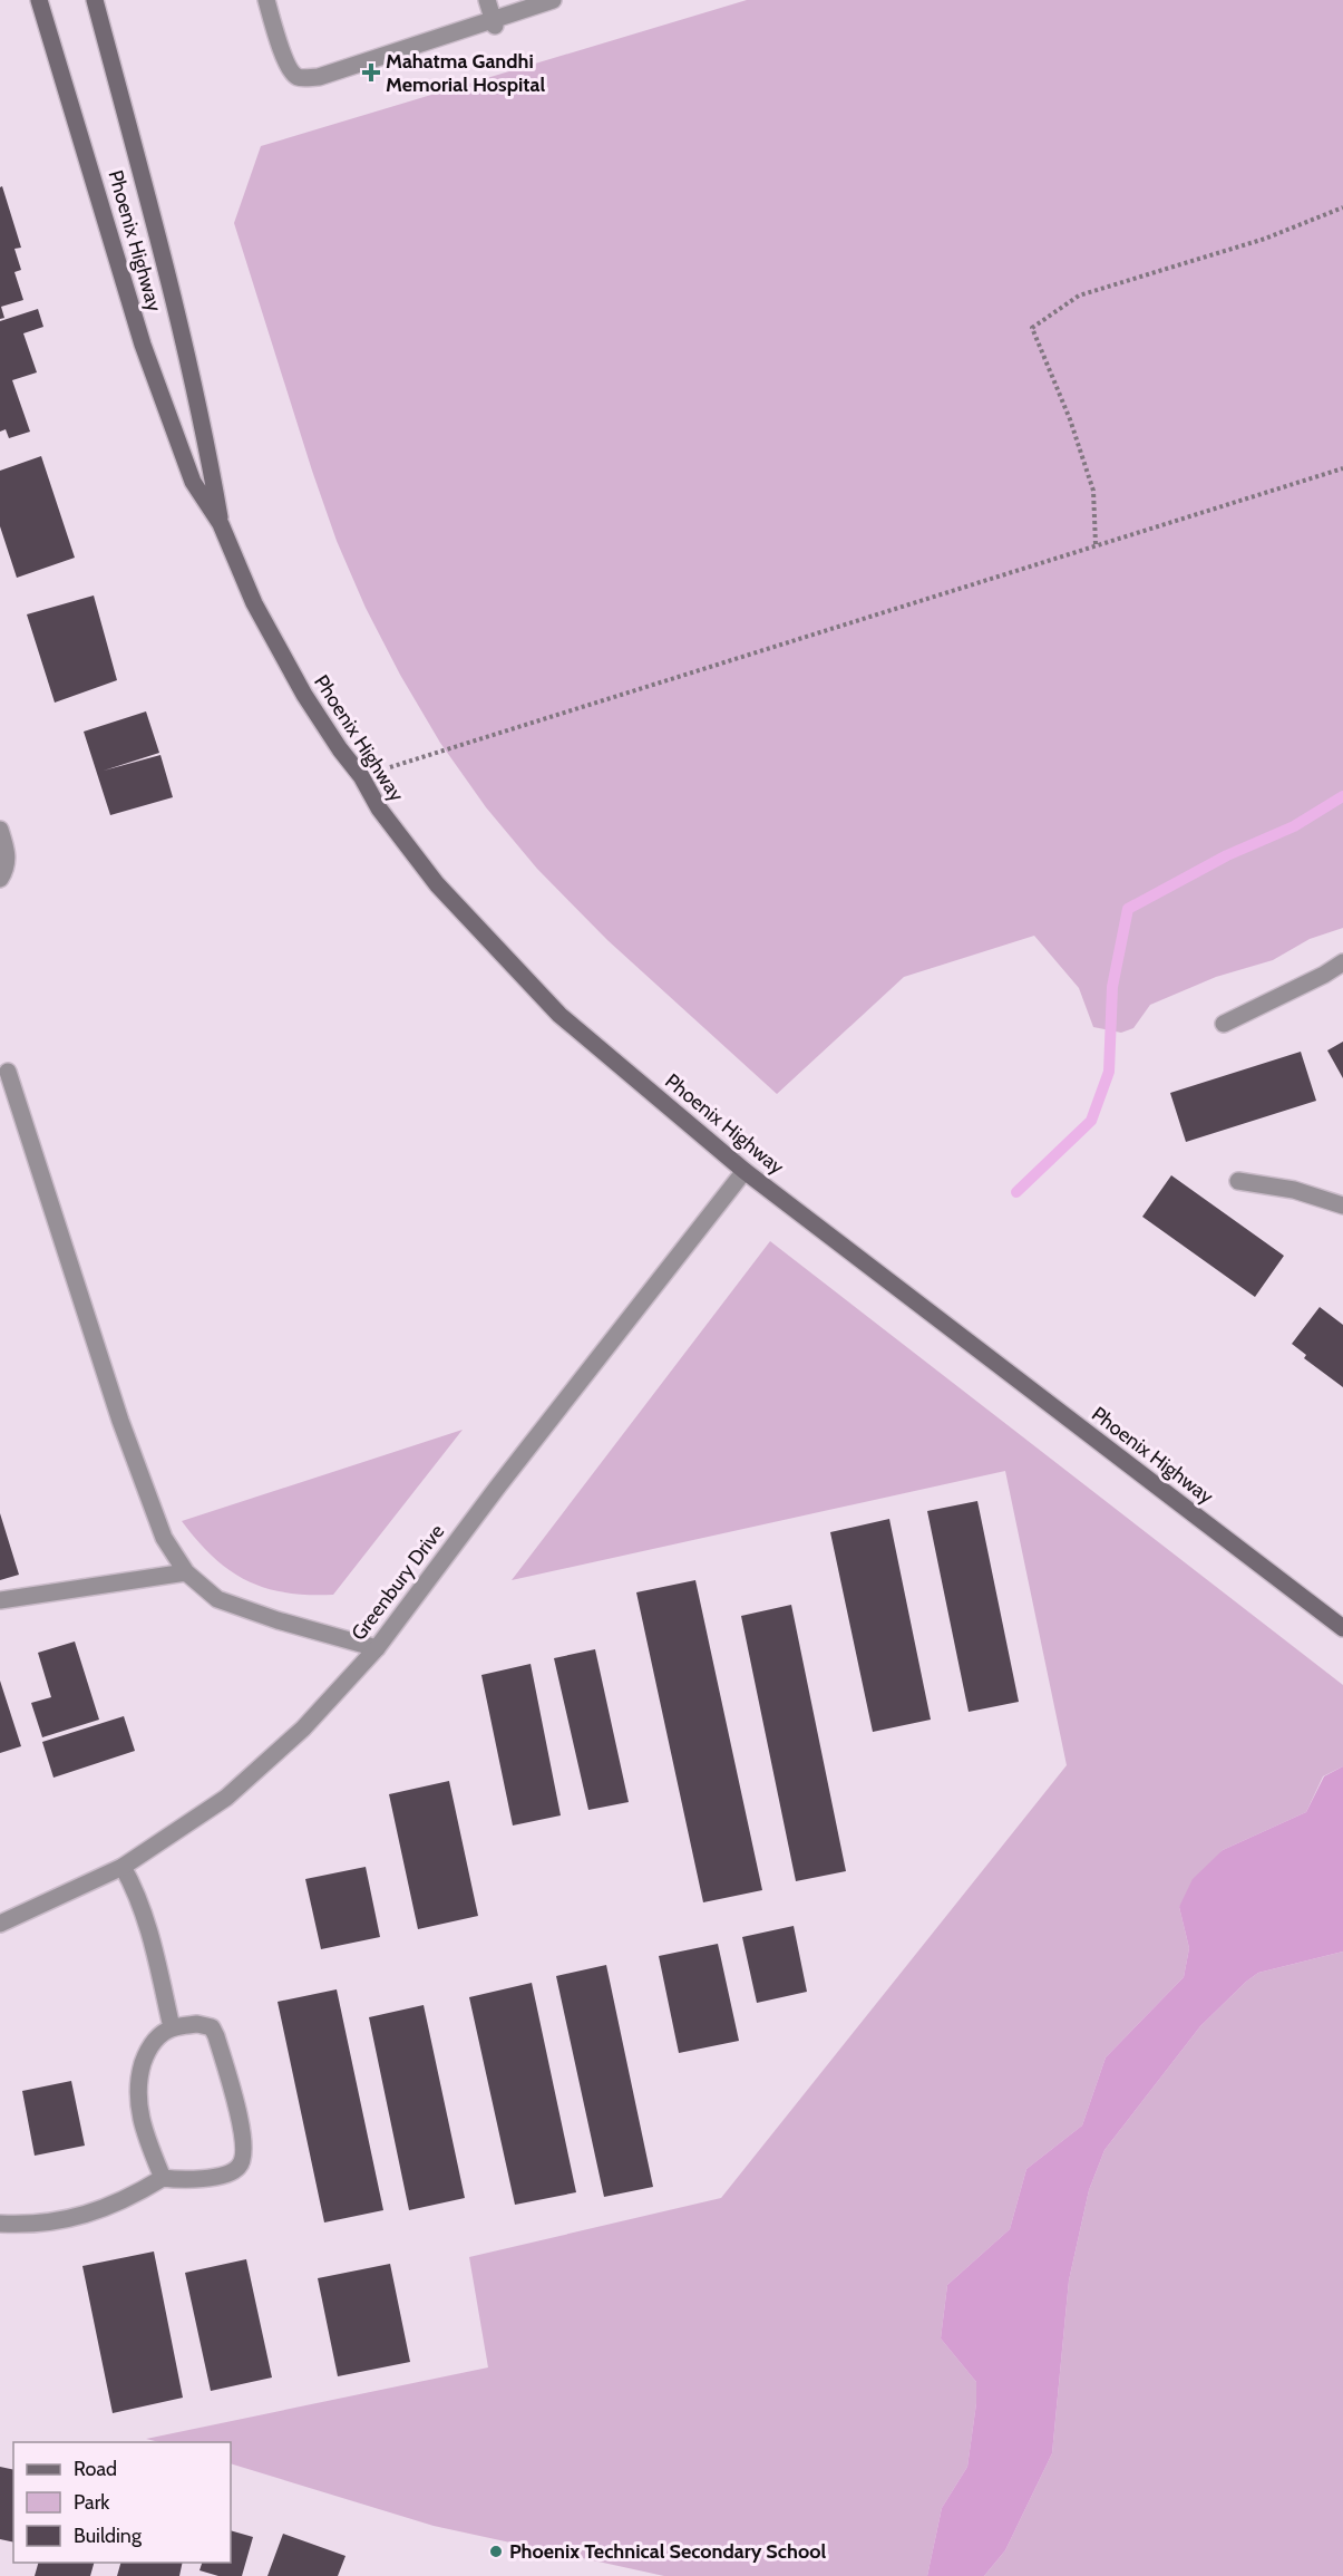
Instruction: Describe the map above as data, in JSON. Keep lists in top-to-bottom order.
{
  "streets": {
    "main road": ["Phoenix Highway"],
    "street": ["Greenbury Drive"]
  },
  "crossings": [
    ["Phoenix Highway", "Greenbury Drive"]
  ],
  "places": {
    "health": ["Mahatma Gandhi Memorial Hospital"],
    "other": ["Phoenix Technical Secondary School"]
  },
  "legend": ["Road", "Park", "Building"]
}
